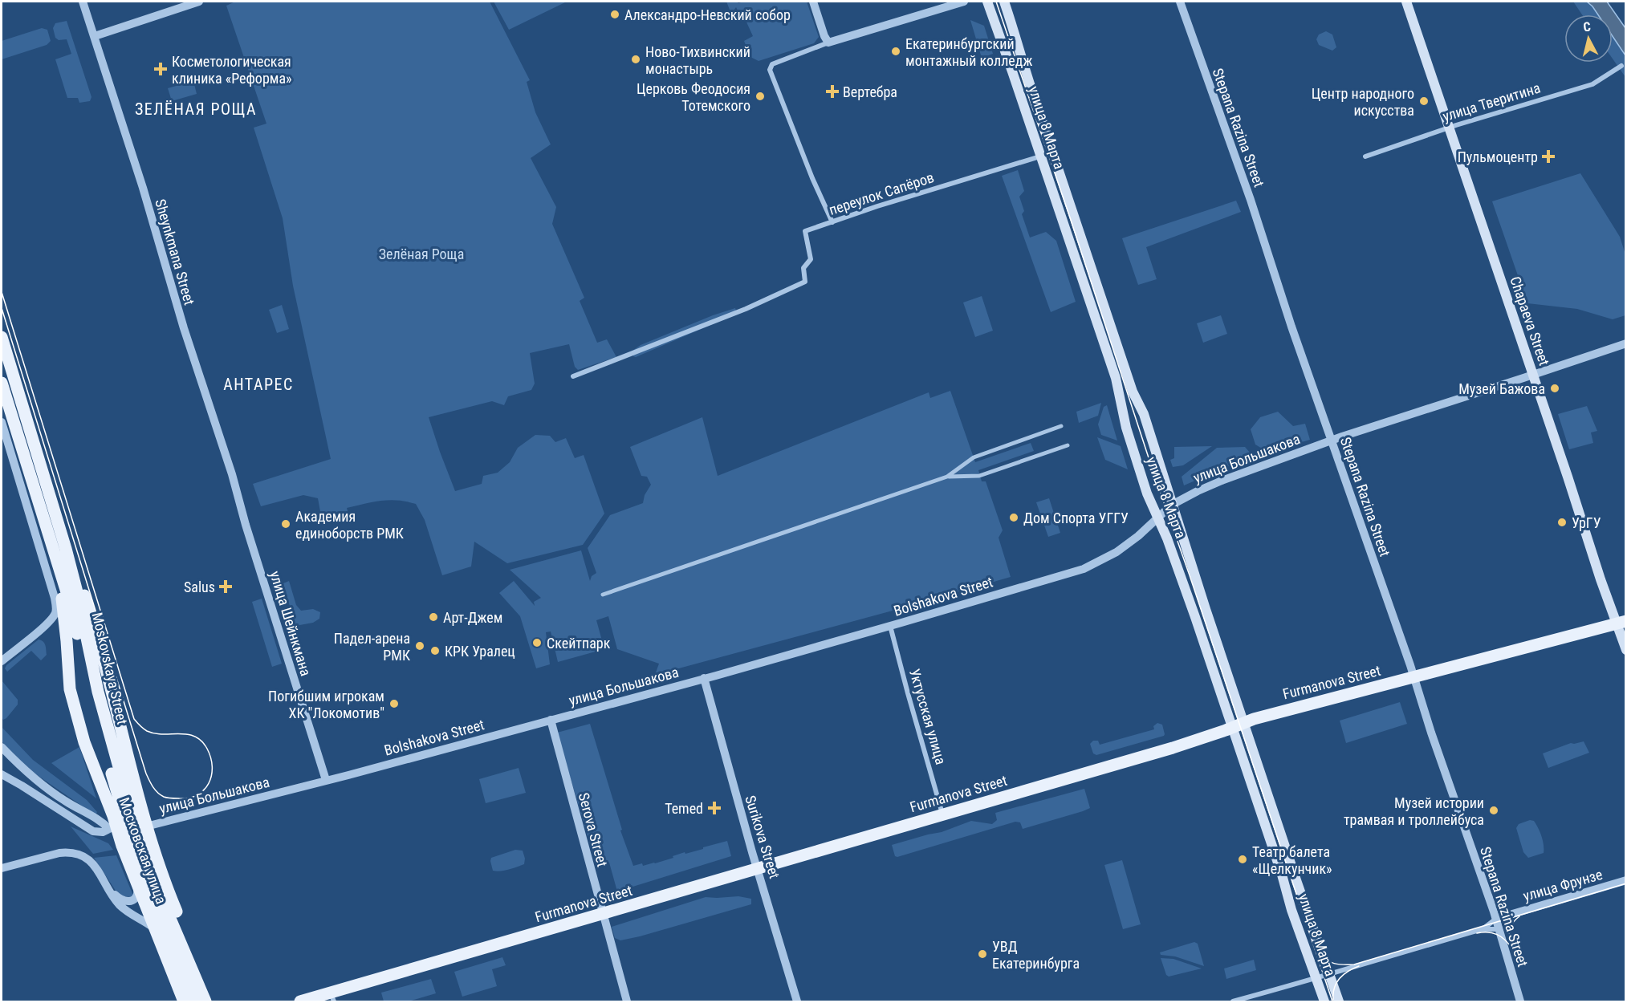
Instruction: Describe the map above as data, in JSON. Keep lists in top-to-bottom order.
{
  "streets": {
    "main road": [
      "улица 8 Марта",
      "Chapaeva Street",
      "Moskovskaya Street",
      "Furmanova Street",
      "Московская улица"
    ],
    "street": [
      "улица Тверитина",
      "Stepana Razina Street",
      "переулок Сапёров",
      "улица Большакова",
      "Bolshakova Street",
      "улица Шейнкмана",
      "Уктусская улица",
      "Serova Street",
      "Surikova Street",
      "улица Фрунзе"
    ]
  },
  "crossings": [
    ["улица Тверитина", "Chapaeva Street"],
    ["улица 8 Марта", "переулок Сапёров"],
    ["улица 8 Марта", "улица Большакова"],
    ["улица 8 Марта", "Bolshakova Street"],
    ["улица 8 Марта", "Furmanova Street"],
    ["Stepana Razina Street", "улица Большакова"],
    ["Stepana Razina Street", "Furmanova Street"],
    ["Stepana Razina Street", "улица Фрунзе"],
    ["Chapaeva Street", "Furmanova Street"],
    ["улица Большакова", "Bolshakova Street"],
    ["улица Большакова", "улица Шейнкмана"],
    ["улица Большакова", "Serova Street"],
    ["улица Большакова", "Surikova Street"],
    ["улица Большакова", "Московская улица"],
    ["Bolshakova Street", "улица Шейнкмана"],
    ["Bolshakova Street", "Уктусская улица"],
    ["Bolshakova Street", "Serova Street"],
    ["Bolshakova Street", "Surikova Street"],
    ["Moskovskaya Street", "Московская улица"],
    ["Furmanova Street", "Уктусская улица"],
    ["Furmanova Street", "Serova Street"],
    ["Furmanova Street", "Surikova Street"]
  ],
  "districts": ["ЗЕЛЁНАЯ РОЩА", "АНТАРЕС"],
  "parks": ["Зелёная Роща"],
  "places": {
    "other": [
      "Александро-Невский собор",
      "Екатеринбургский монтажный колледж",
      "Ново-Тихвинский монастырь",
      "Церковь Феодосия Тотемского",
      "Центр народного искусства",
      "Музей Бажова",
      "Дом Спорта УГГУ",
      "УрГУ",
      "Академия единоборств РМК",
      "Арт-Джем",
      "Скейтпарк",
      "Падел-арена РМК",
      "КРК Уралец",
      "Погибшим игрокам ХК \"Локомотив\"",
      "Музей истории трамвая и троллейбуса",
      "Театр балета «Щелкунчик»",
      "УВД Екатеринбурга"
    ],
    "health": [
      "Косметологическая клиника «Реформа»",
      "Вертебра",
      "Пульмоцентр",
      "Salus",
      "Temed"
    ]
  },
  "north": "top"
}
